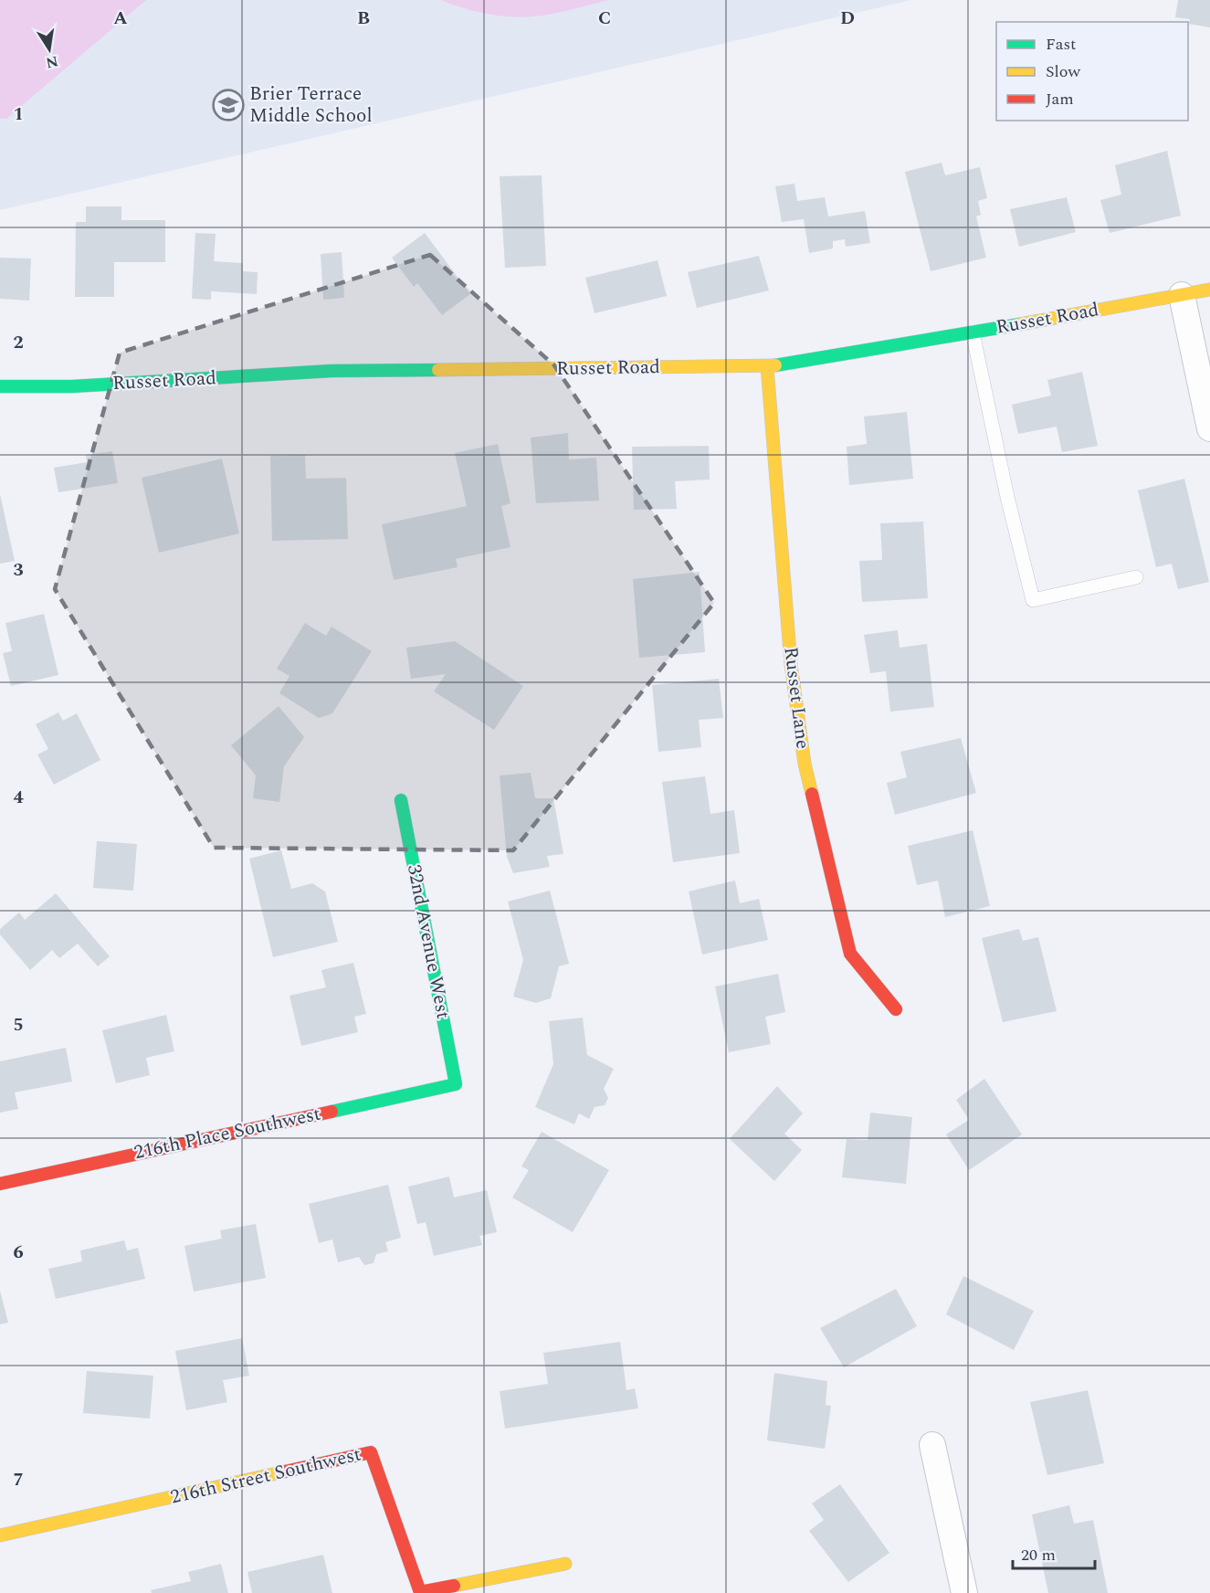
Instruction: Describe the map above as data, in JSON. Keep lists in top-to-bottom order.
{
  "streets": {
    "street": [
      "Russet Road",
      "Russet Lane",
      "32nd Avenue West",
      "216th Place Southwest",
      "216th Street Southwest"
    ]
  },
  "crossings": [
    ["Russet Road", "Russet Lane"],
    ["32nd Avenue West", "216th Place Southwest"]
  ],
  "places": {
    "school or university": ["Brier Terrace Middle School"]
  },
  "legend": ["Fast", "Slow", "Jam"],
  "scale_bar": "20 m",
  "north": "bottom",
  "grid": {
    "columns": [
      "A",
      "B",
      "C",
      "D"
    ],
    "rows": [
      "1",
      "2",
      "3",
      "4",
      "5",
      "6",
      "7"
    ]
  }
}
